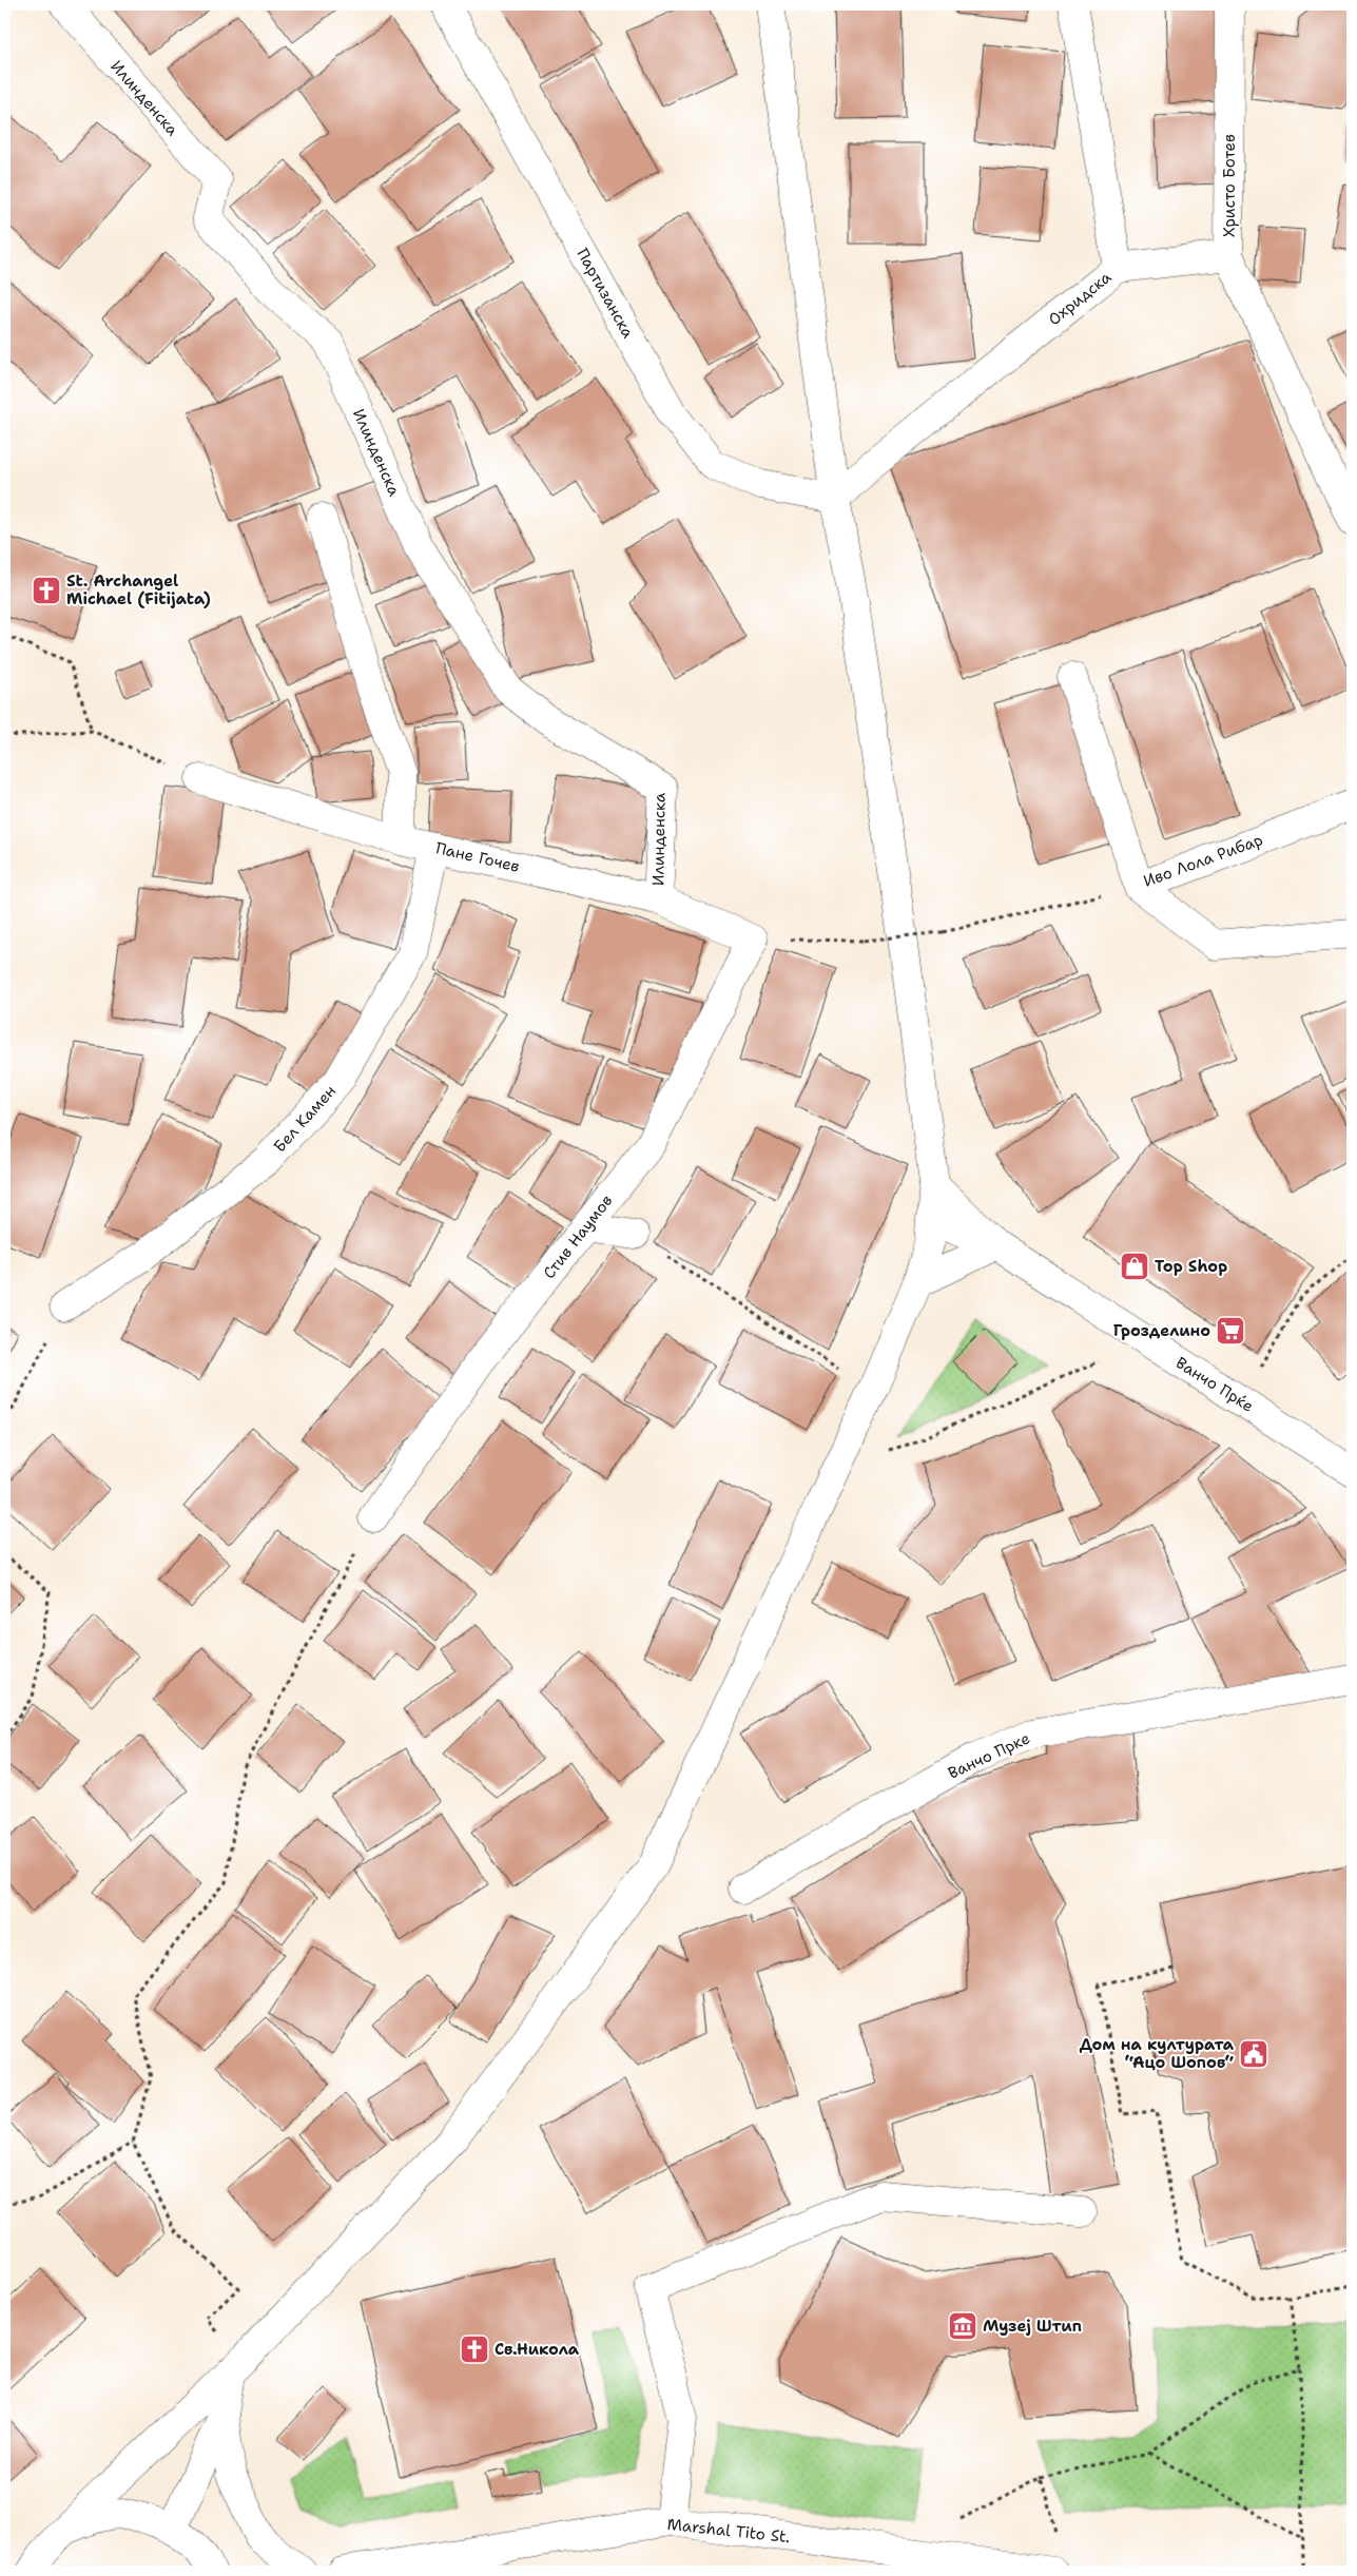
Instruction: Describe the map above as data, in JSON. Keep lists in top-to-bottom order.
{
  "streets": {
    "street": [
      "Илинденска",
      "Христо Ботев",
      "Партизанска",
      "Охридска",
      "Пане Гочев",
      "Иво Лола Рибар",
      "Бел Камен",
      "Стив Наумов",
      "Ванчо Прќе",
      "Ванчо Прке",
      "Marshal Tito St."
    ]
  },
  "crossings": [
    ["Илинденска", "Пане Гочев"],
    ["Христо Ботев", "Охридска"],
    ["Партизанска", "Охридска"],
    ["Пане Гочев", "Бел Камен"],
    ["Пане Гочев", "Стив Наумов"]
  ],
  "places": {
    "church": ["St. Archangel Michael (Fitijata)", "Св.Никола"],
    "shop": ["Top Shop"],
    "supermarket": ["Грозделино"],
    "public building": ["Дом на културата “Ацо Шопов“"],
    "museum": ["Музеј Штип"]
  }
}
